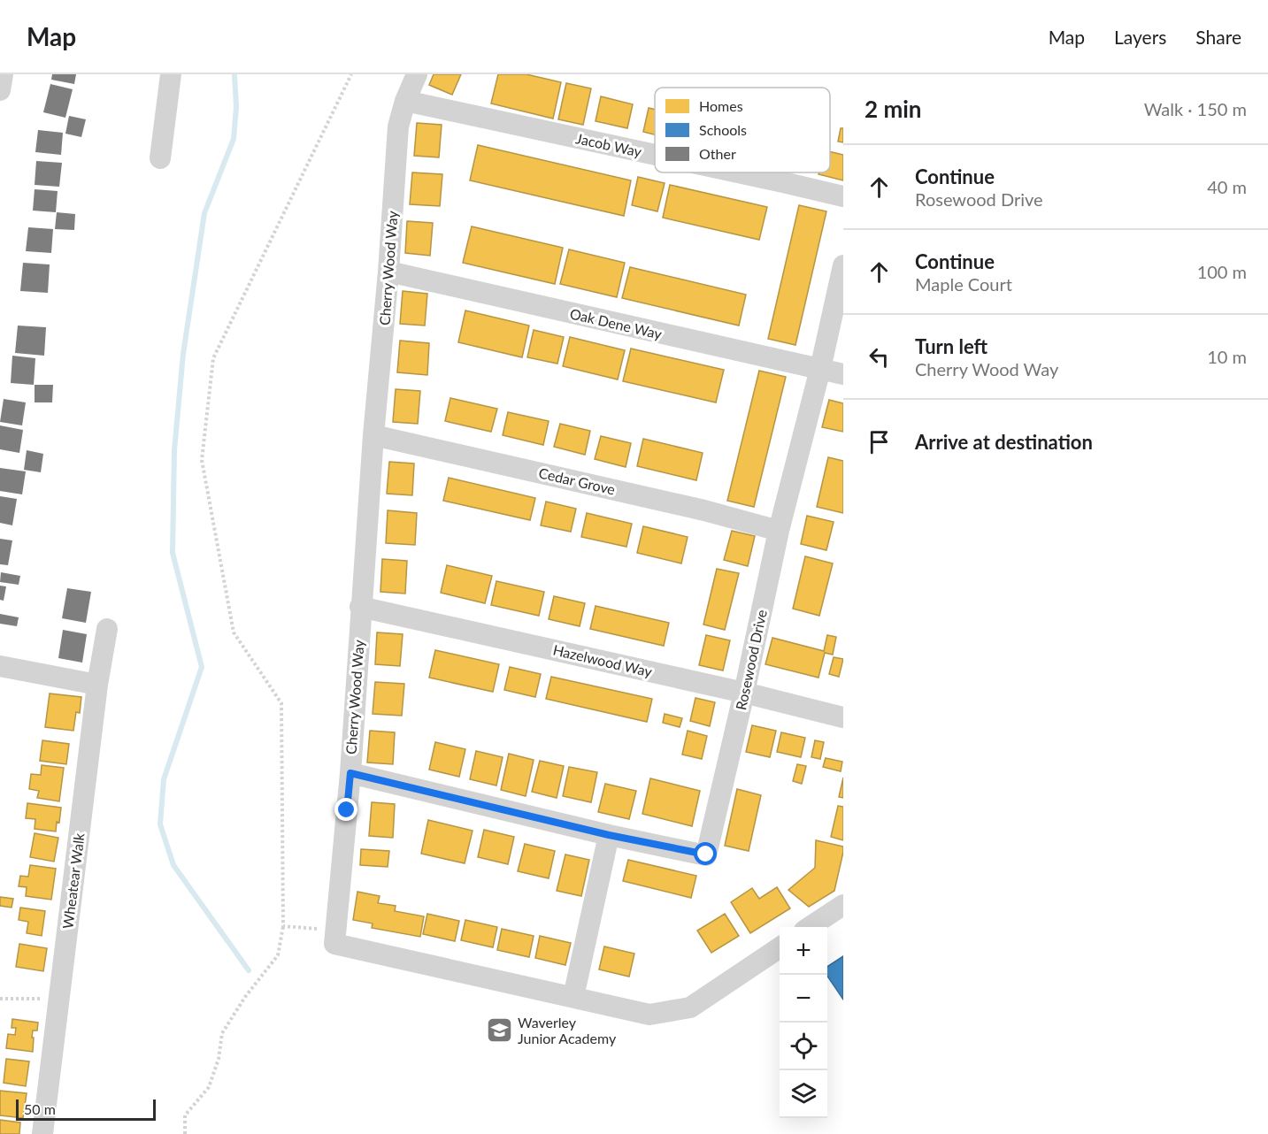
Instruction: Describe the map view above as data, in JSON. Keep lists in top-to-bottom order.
{
  "streets": {
    "street": [
      "Jacob Way",
      "Cherry Wood Way",
      "Oak Dene Way",
      "Cedar Grove",
      "Rosewood Drive",
      "Hazelwood Way",
      "Wheatear Walk"
    ]
  },
  "crossings": [
    ["Jacob Way", "Cherry Wood Way"],
    ["Cherry Wood Way", "Oak Dene Way"],
    ["Cherry Wood Way", "Cedar Grove"],
    ["Cherry Wood Way", "Hazelwood Way"],
    ["Oak Dene Way", "Rosewood Drive"],
    ["Cedar Grove", "Rosewood Drive"],
    ["Rosewood Drive", "Hazelwood Way"]
  ],
  "places": {
    "school or university": ["Waverley Junior Academy"]
  },
  "legend": ["Homes", "Schools", "Other"],
  "scale_bar": "50 m",
  "page": {
    "header": "Map",
    "nav": ["Map", "Layers", "Share"],
    "heading": ["2 min", "Walk · 150 m"],
    "list": [
      ["Continue", "Rosewood Drive", "40 m"],
      ["Continue", "Maple Court", "100 m"],
      ["Turn left", "Cherry Wood Way", "10 m"],
      "Arrive at destination"
    ],
    "map_buttons": ["+", "−"],
    "scale": "50 m"
  }
}
